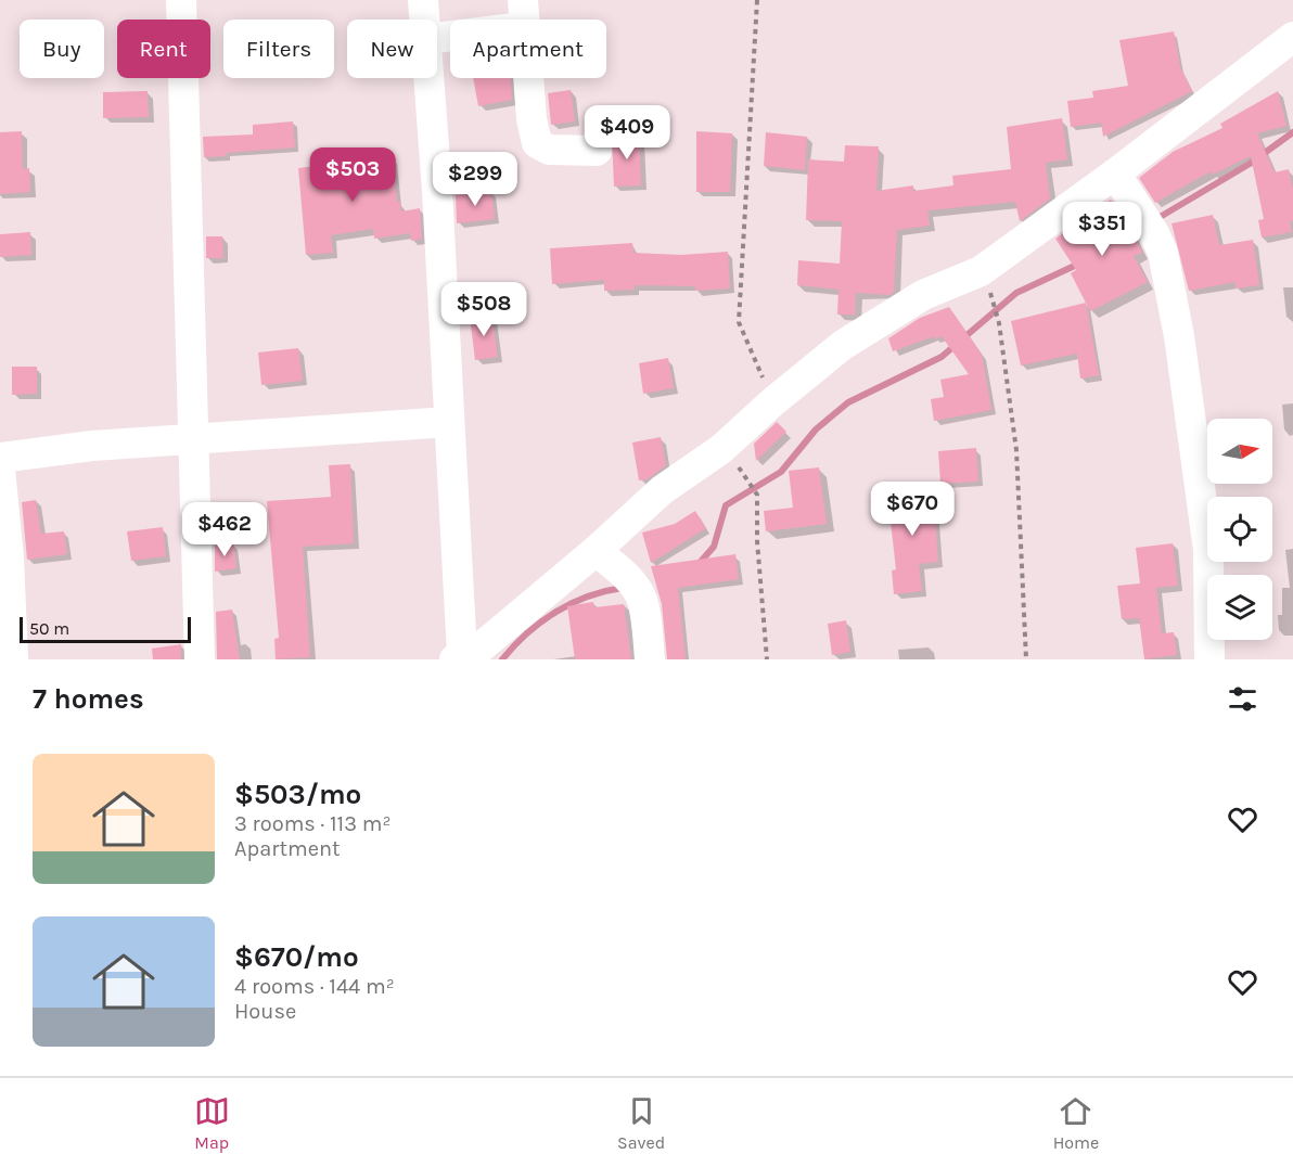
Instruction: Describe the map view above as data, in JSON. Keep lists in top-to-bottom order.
{
  "scale_bar": "50 m",
  "north": "right",
  "page": {
    "chip": [
      "Buy",
      "Rent",
      "Filters",
      "New",
      "Apartment"
    ],
    "price": [
      "$409",
      "$503",
      "$299",
      "$351",
      "$508",
      "$670",
      "$462"
    ],
    "scale": "50 m",
    "heading": "7 homes",
    "list": [
      {
        "name": "$503/mo",
        "note": "3 rooms · 113 m² · Apartment"
      },
      {
        "name": "$670/mo",
        "note": "4 rooms · 144 m² · House"
      }
    ],
    "tabs": ["Map", "Saved", "Home"]
  }
}
